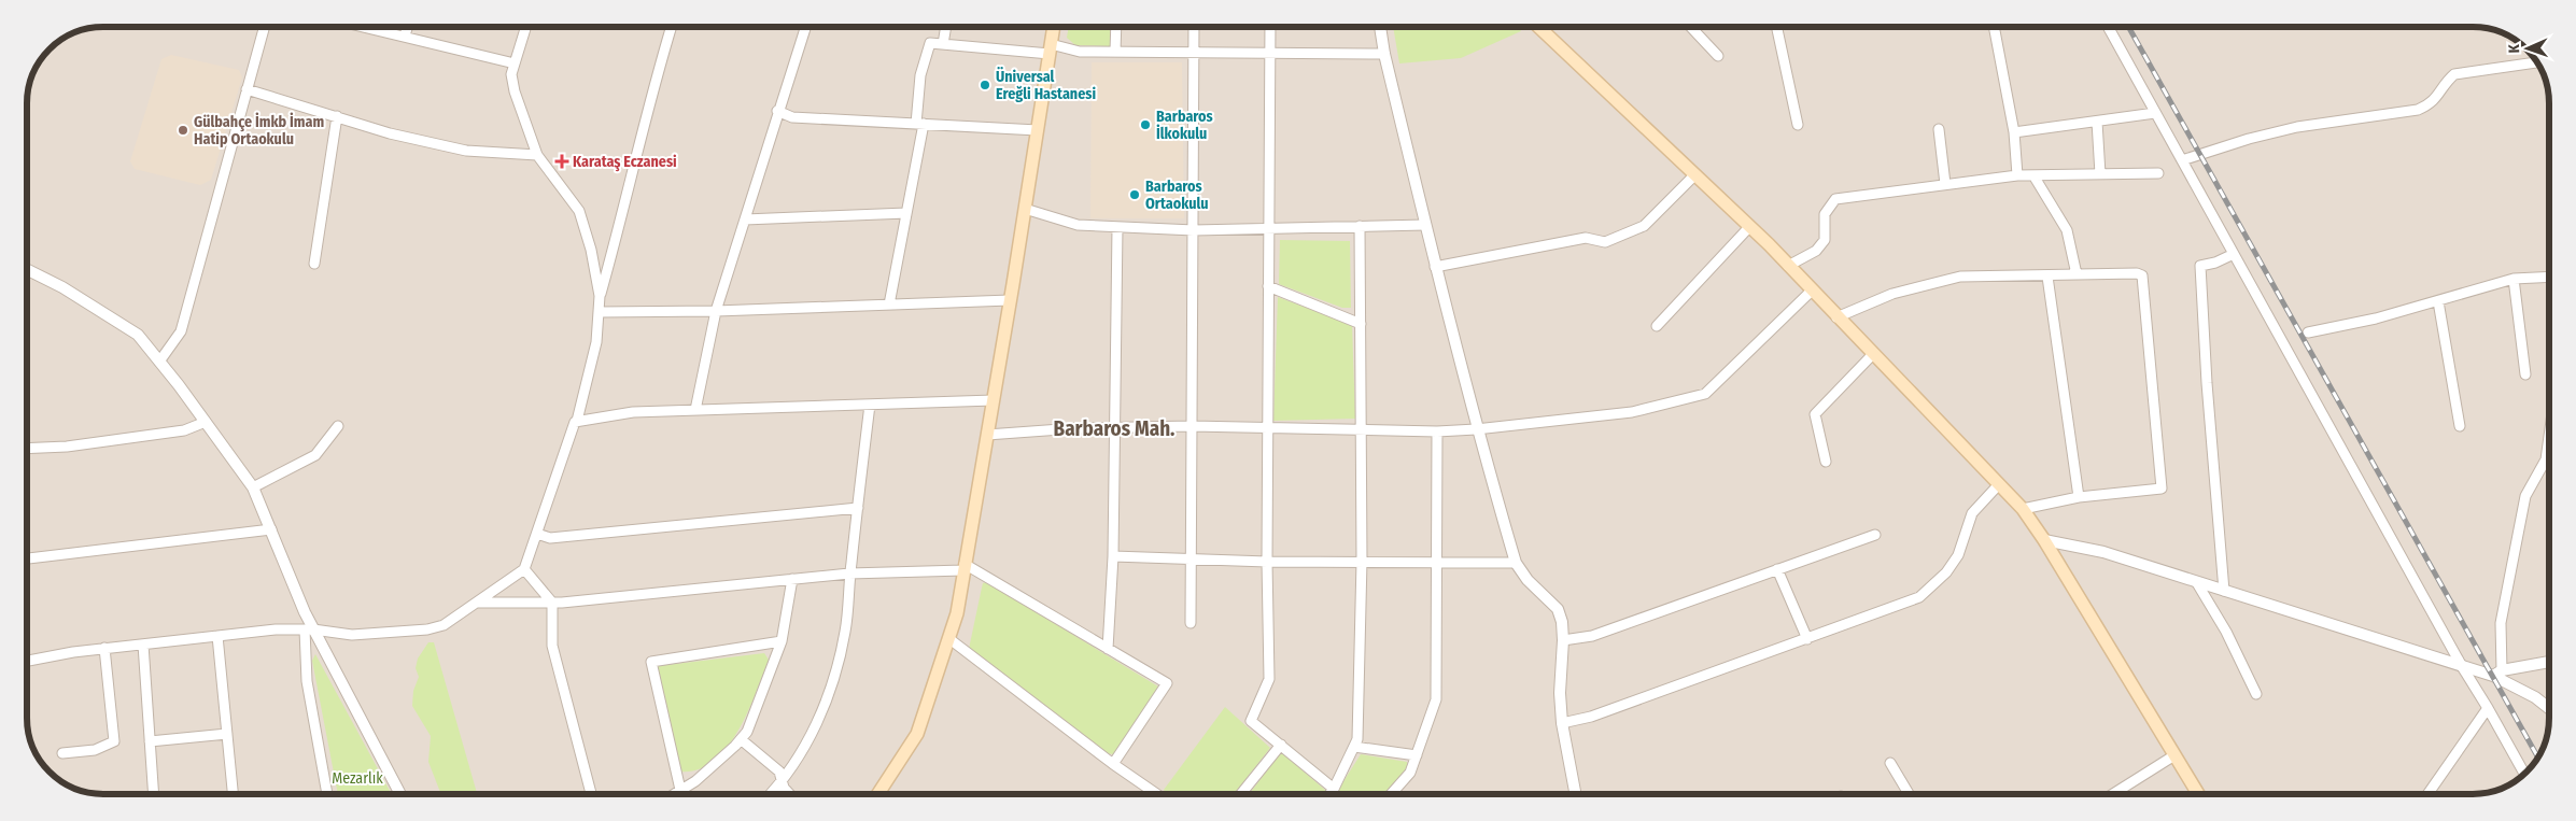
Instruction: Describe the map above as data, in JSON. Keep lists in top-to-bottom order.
{
  "districts": ["Barbaros Mah."],
  "parks": ["Mezarlık"],
  "places": {
    "other": [
      "Üniversal Ereğli Hastanesi",
      "Barbaros İlkokulu",
      "Gülbahçe İmkb İmam Hatip Ortaokulu",
      "Barbaros Ortaokulu"
    ],
    "health": ["Karataş Eczanesi"]
  },
  "north": "left"
}
